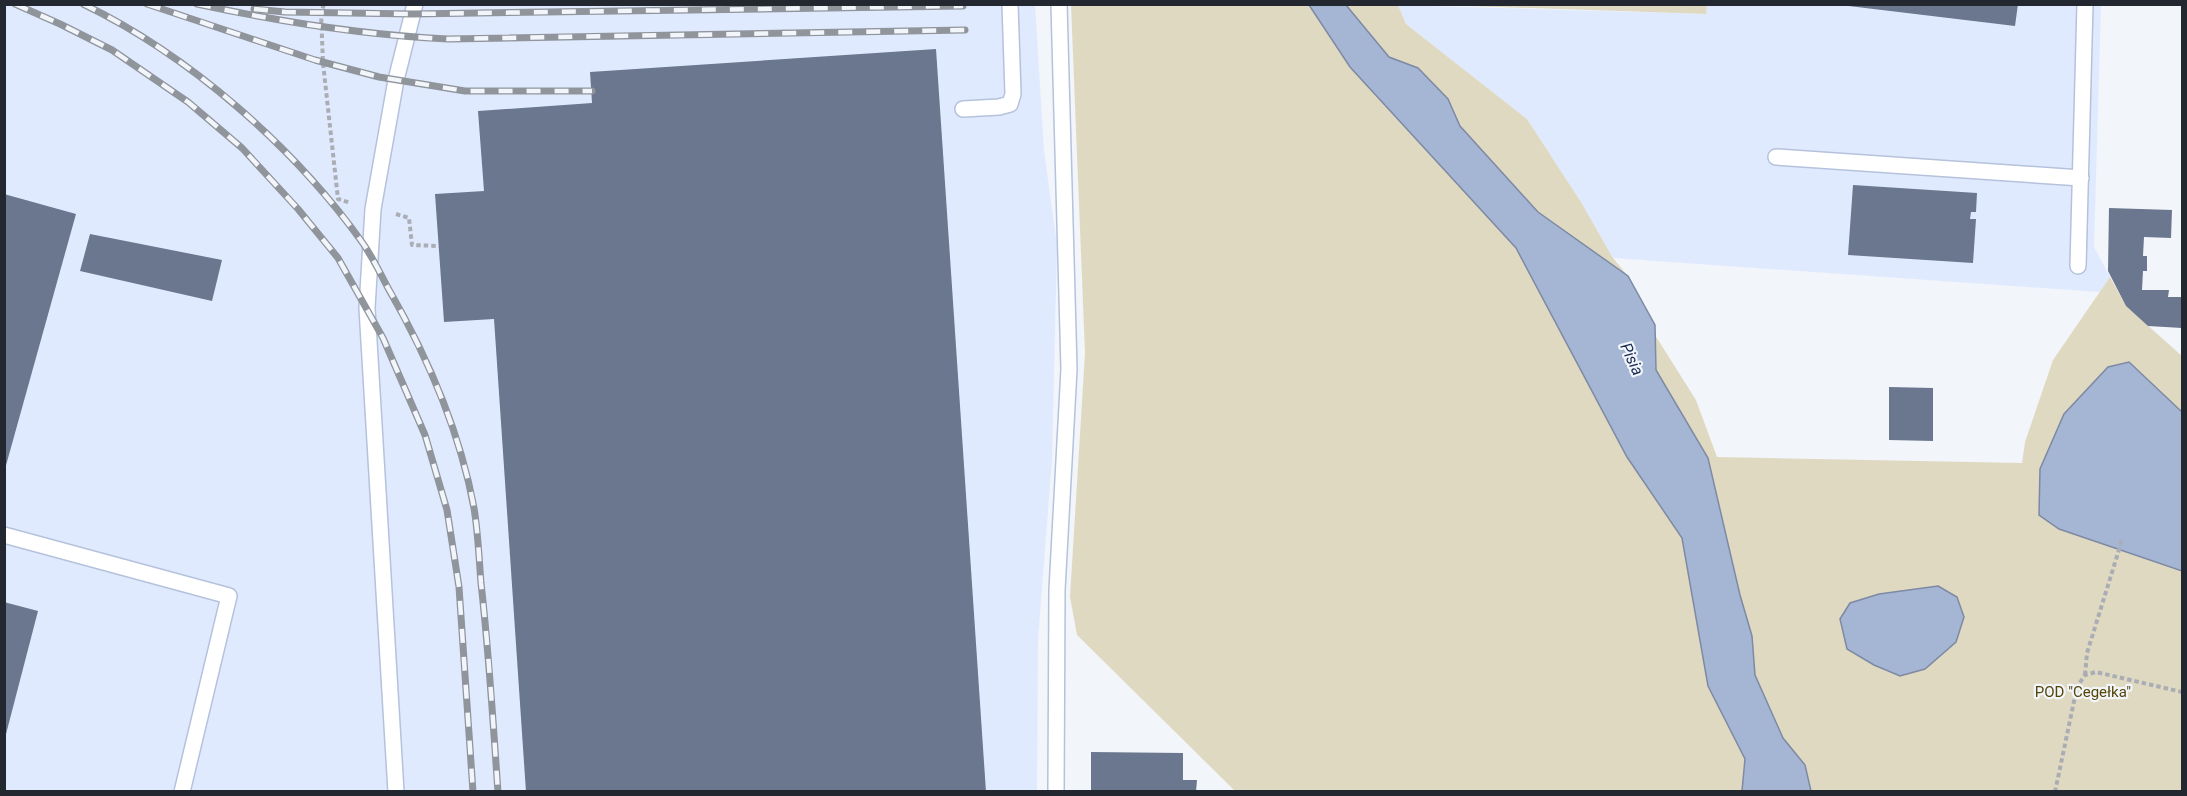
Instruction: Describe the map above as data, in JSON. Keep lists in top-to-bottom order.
{
  "water": ["Pisia"],
  "parks": ["POD \"Cegełka\""]
}
